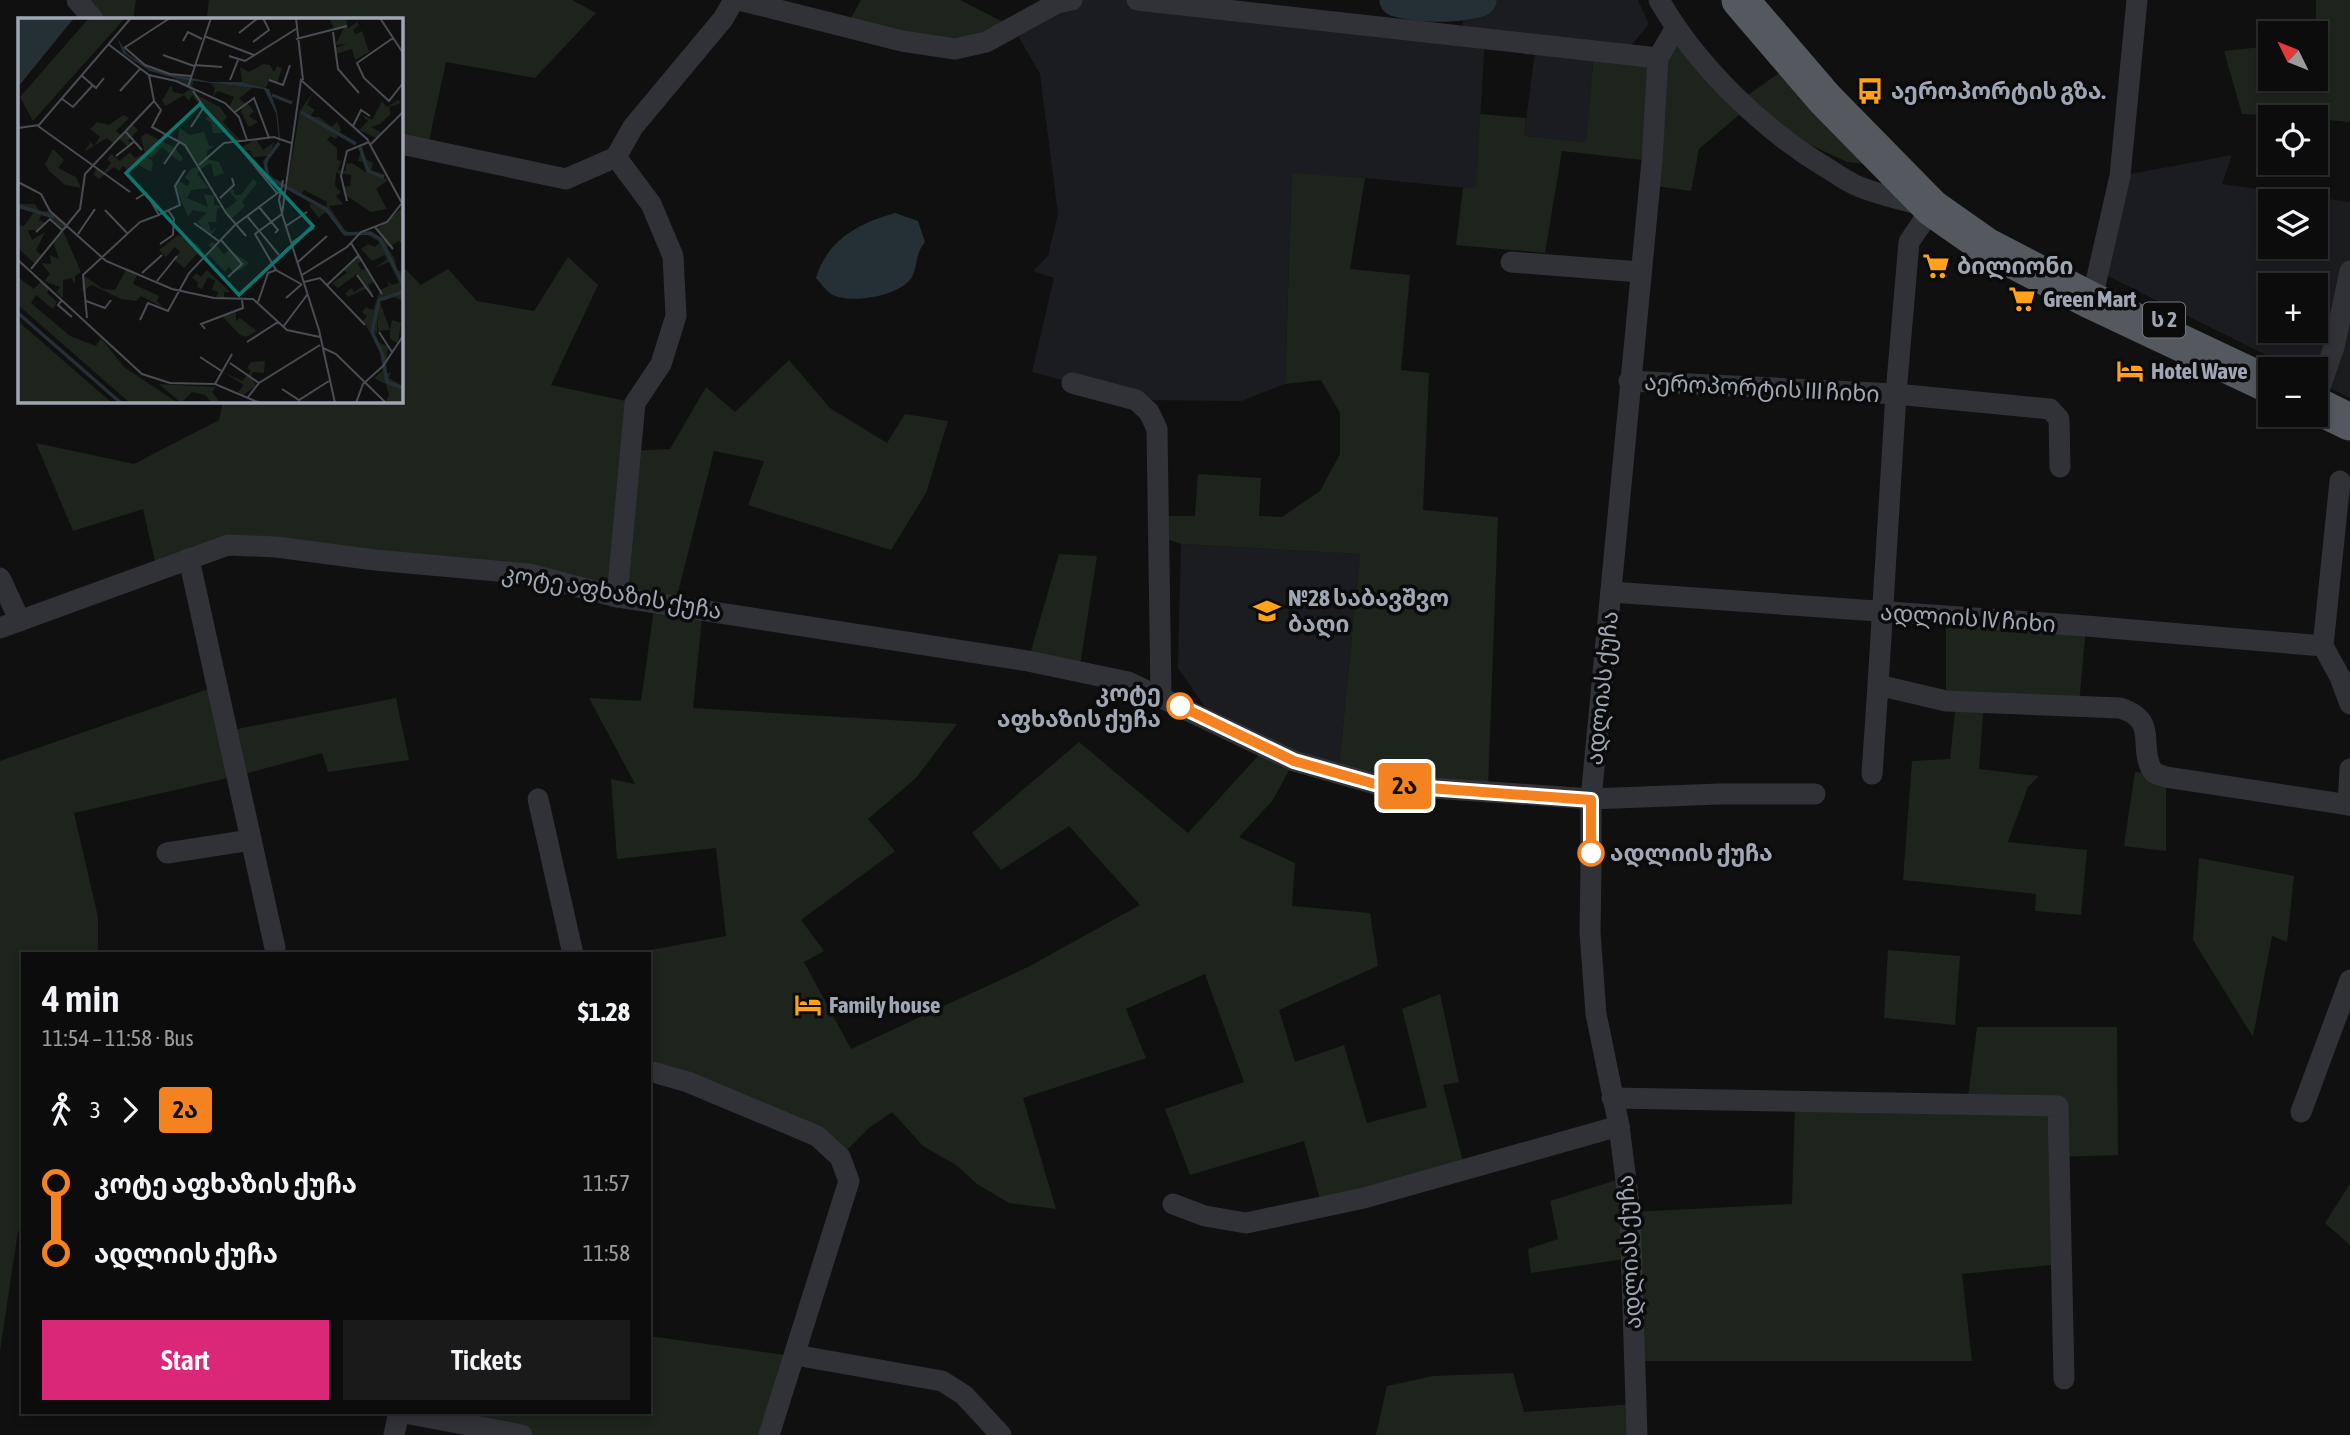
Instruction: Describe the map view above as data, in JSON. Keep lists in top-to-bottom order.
{
  "streets": {
    "highway": ["ს 2"],
    "street": [
      "აეროპორტის III ჩიხი",
      "კოტე აფხაზის ქუჩა",
      "ადლიის IV ჩიხი",
      "ადლიას ქუჩა"
    ]
  },
  "crossings": [
    ["ს 2", "აეროპორტის III ჩიხი"],
    ["აეროპორტის III ჩიხი", "ადლიის IV ჩიხი"],
    ["აეროპორტის III ჩიხი", "ადლიას ქუჩა"],
    ["კოტე აფხაზის ქუჩა", "ადლიას ქუჩა"],
    ["ადლიის IV ჩიხი", "ადლიას ქუჩა"]
  ],
  "places": {
    "bus stop": ["აეროპორტის გზა."],
    "supermarket": ["ბილიონი", "Green Mart"],
    "hotel": ["Hotel Wave", "Family house"],
    "school or university": ["№28 საბავშვო ბაღი"],
    "other": ["კოტე აფხაზის ქუჩა", "ადლიის ქუჩა"]
  },
  "lines": ["bus line 2ა"],
  "north": "top left",
  "page": {
    "on_map": "2ა",
    "map_buttons": ["+", "−"],
    "heading": ["4 min", "11:54 – 11:58 · Bus", "$1.28"],
    "legs": ["3", "2ა"],
    "list": [
      {
        "name": "კოტე აფხაზის ქუჩა",
        "value": "11:57"
      },
      {
        "name": "ადლიის ქუჩა",
        "value": "11:58"
      }
    ],
    "buttons": ["Start", "Tickets"]
  }
}
